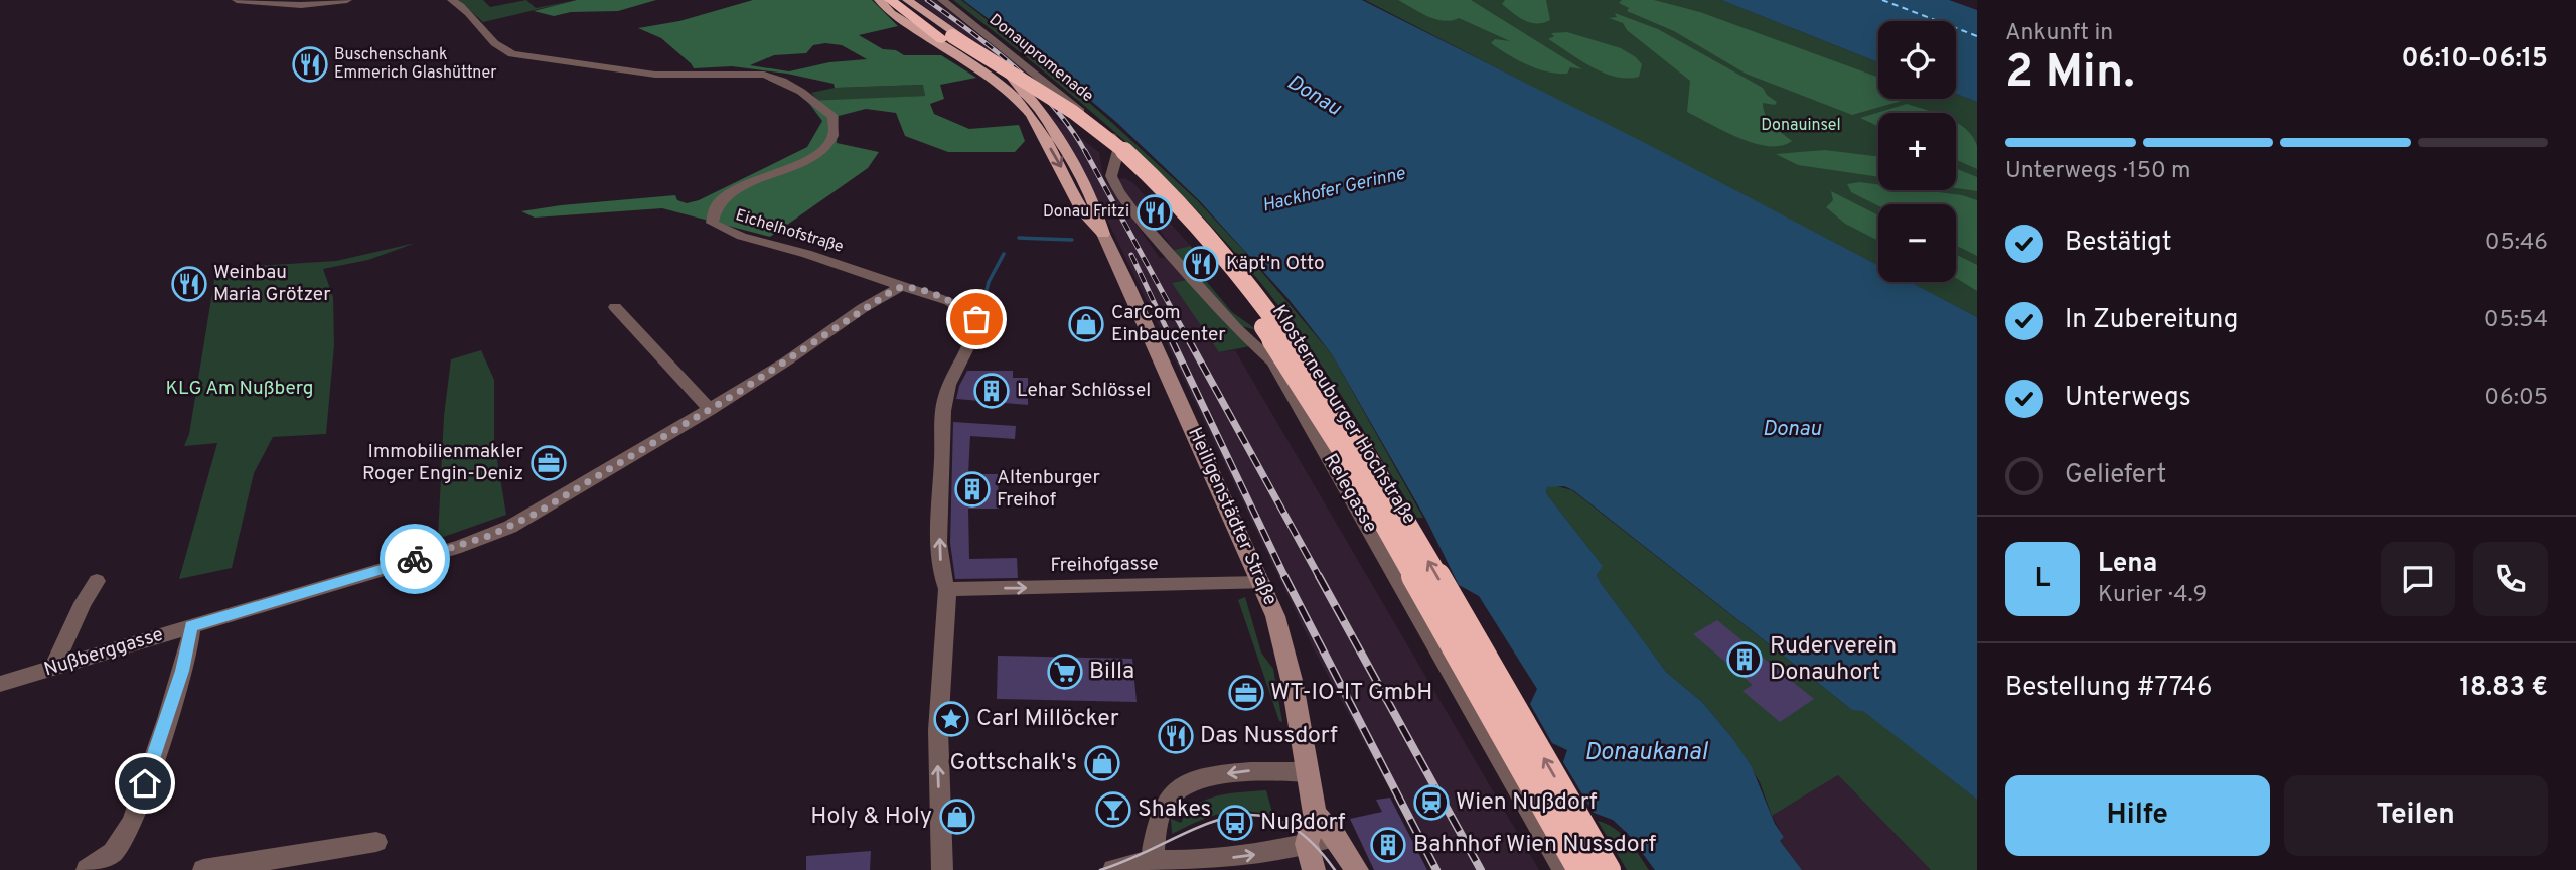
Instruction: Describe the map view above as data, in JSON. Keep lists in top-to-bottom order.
{
  "streets": {
    "highway": ["Klosterneuburger Hochstraße"],
    "main road": ["Heiligenstädter Straße"],
    "street": [
      "Donaupromenade",
      "Eichelhofstraße",
      "Relegasse",
      "Freihofgasse",
      "Nußberggasse"
    ]
  },
  "crossings": [
    ["Donaupromenade", "Relegasse"],
    ["Eichelhofstraße", "Freihofgasse"],
    ["Eichelhofstraße", "Nußberggasse"],
    ["Heiligenstädter Straße", "Freihofgasse"]
  ],
  "one_way": ["Freihofgasse"],
  "water": ["Donau", "Hackhofer Gerinne", "Donaukanal"],
  "parks": ["Donauinsel", "KLG Am Nußberg"],
  "places": {
    "restaurant": [
      "Buschenschank Emmerich Glashüttner",
      "Donau Fritzi",
      "Käpt'n Otto",
      "Weinbau Maria Grötzer",
      "Das Nussdorf"
    ],
    "shop": ["CarCom Einbaucenter", "Gottschalk's", "Holy & Holy"],
    "building": [
      "Lehar Schlössel",
      "Altenburger Freihof",
      "Ruderverein Donauhort",
      "Bahnhof Wien Nussdorf"
    ],
    "office": ["Immobilienmakler Roger Engin-Deniz", "WT-IO-IT GmbH"],
    "supermarket": ["Billa"],
    "place": ["Carl Millöcker"],
    "station": ["Wien Nußdorf"],
    "bar": ["Shakes"],
    "bus stop": ["Nußdorf"]
  },
  "page": {
    "heading": ["2 Min.", "Ankunft in", "06:10–06:15"],
    "panel": [
      "Lena",
      "Kurier · 4.9",
      "Bestellung #7746",
      "18.83 €"
    ],
    "map_buttons": ["+", "−"],
    "bar": "Unterwegs · 150 m",
    "list": [
      ["Bestätigt", "05:46"],
      ["In Zubereitung", "05:54"],
      ["Unterwegs", "06:05"],
      "Geliefert"
    ],
    "round": "L",
    "buttons": ["Hilfe", "Teilen"]
  }
}
